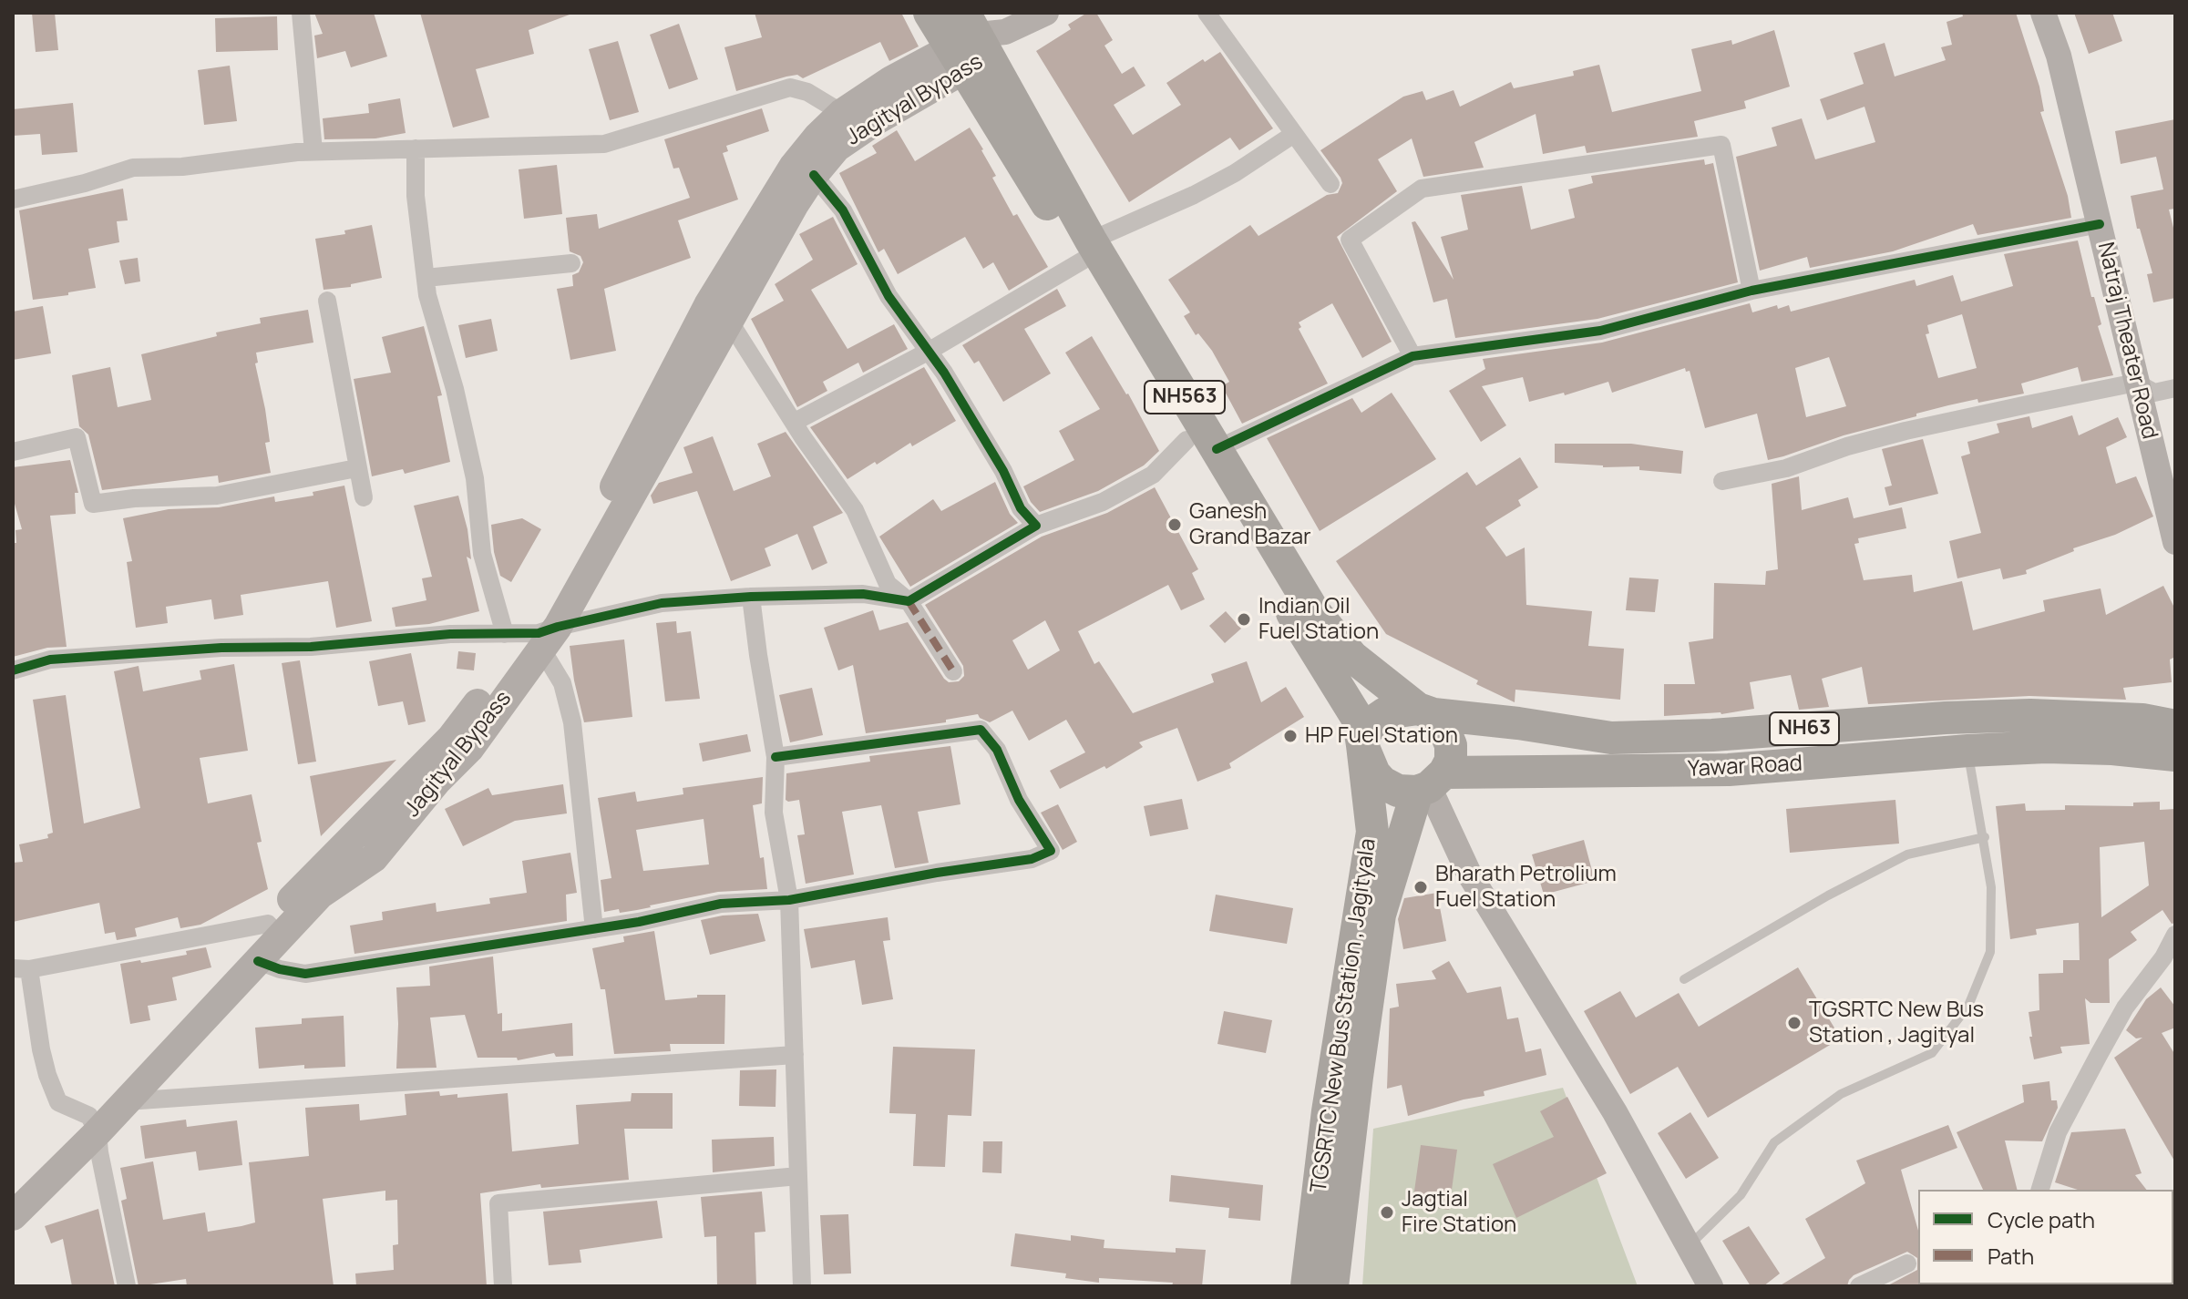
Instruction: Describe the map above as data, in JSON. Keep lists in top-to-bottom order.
{
  "streets": {
    "highway": [
      "NH563",
      "NH63",
      "Yawar Road",
      "TGSRTC New Bus Station , Jagityala"
    ],
    "main road": ["Jagityal Bypass"],
    "street": ["Natraj Theater Road"]
  },
  "crossings": [
    ["Jagityal Bypass", "NH563"],
    ["NH563", "NH63"],
    ["NH563", "Yawar Road"],
    ["NH563", "TGSRTC New Bus Station , Jagityala"],
    ["NH63", "Yawar Road"],
    ["NH63", "TGSRTC New Bus Station , Jagityala"],
    ["Yawar Road", "TGSRTC New Bus Station , Jagityala"]
  ],
  "places": [
    "Ganesh Grand Bazar",
    "Indian Oil Fuel Station",
    "HP Fuel Station",
    "Bharath Petrolium Fuel Station",
    "TGSRTC New Bus Station , Jagityal",
    "Jagtial Fire Station"
  ],
  "legend": ["Cycle path", "Path"]
}
